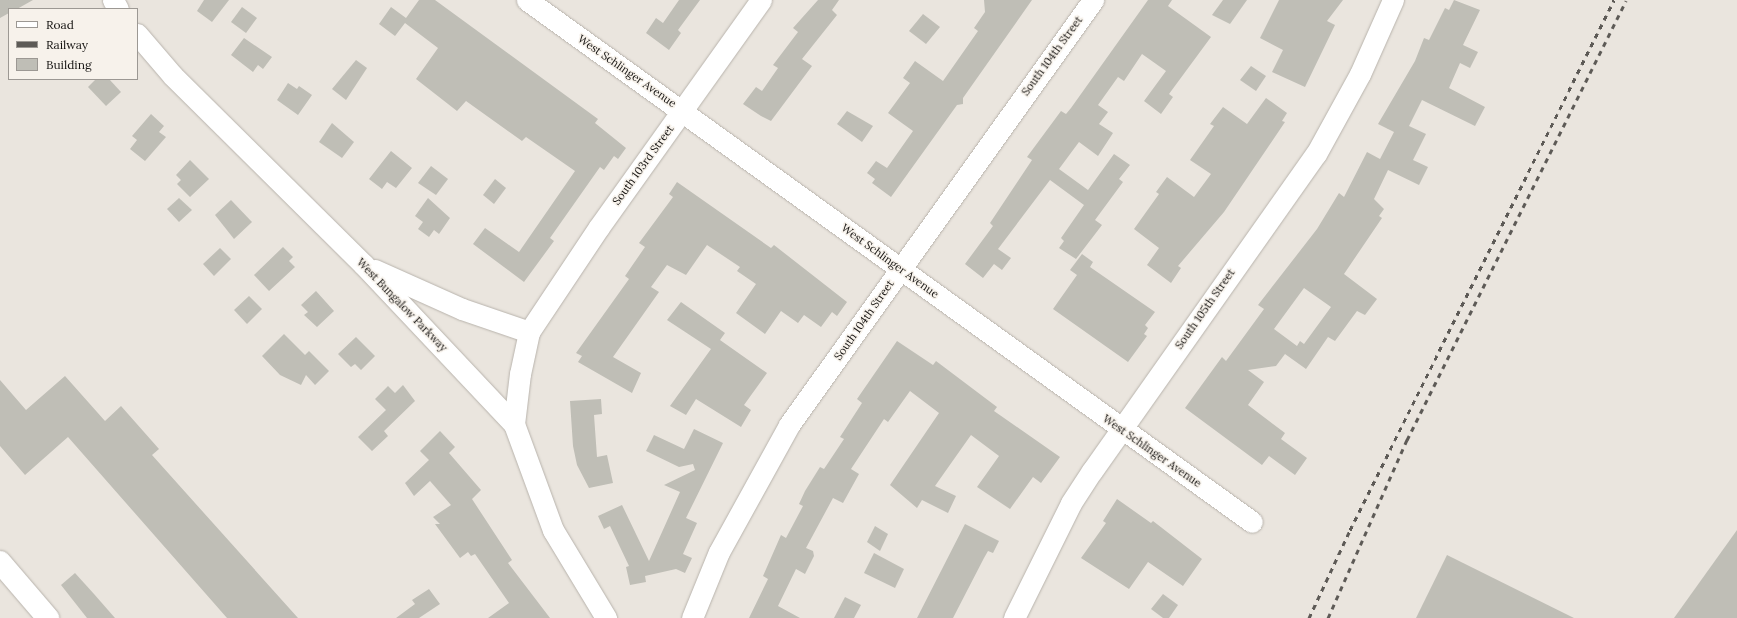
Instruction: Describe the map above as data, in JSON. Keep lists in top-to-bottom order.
{
  "streets": {
    "street": [
      "South 104th Street",
      "West Schlinger Avenue",
      "South 103rd Street",
      "West Bungalow Parkway",
      "South 105th Street"
    ]
  },
  "crossings": [
    ["South 104th Street", "West Schlinger Avenue"],
    ["West Schlinger Avenue", "South 103rd Street"],
    ["West Schlinger Avenue", "South 105th Street"],
    ["South 103rd Street", "West Bungalow Parkway"]
  ],
  "legend": ["Road", "Railway", "Building"]
}
